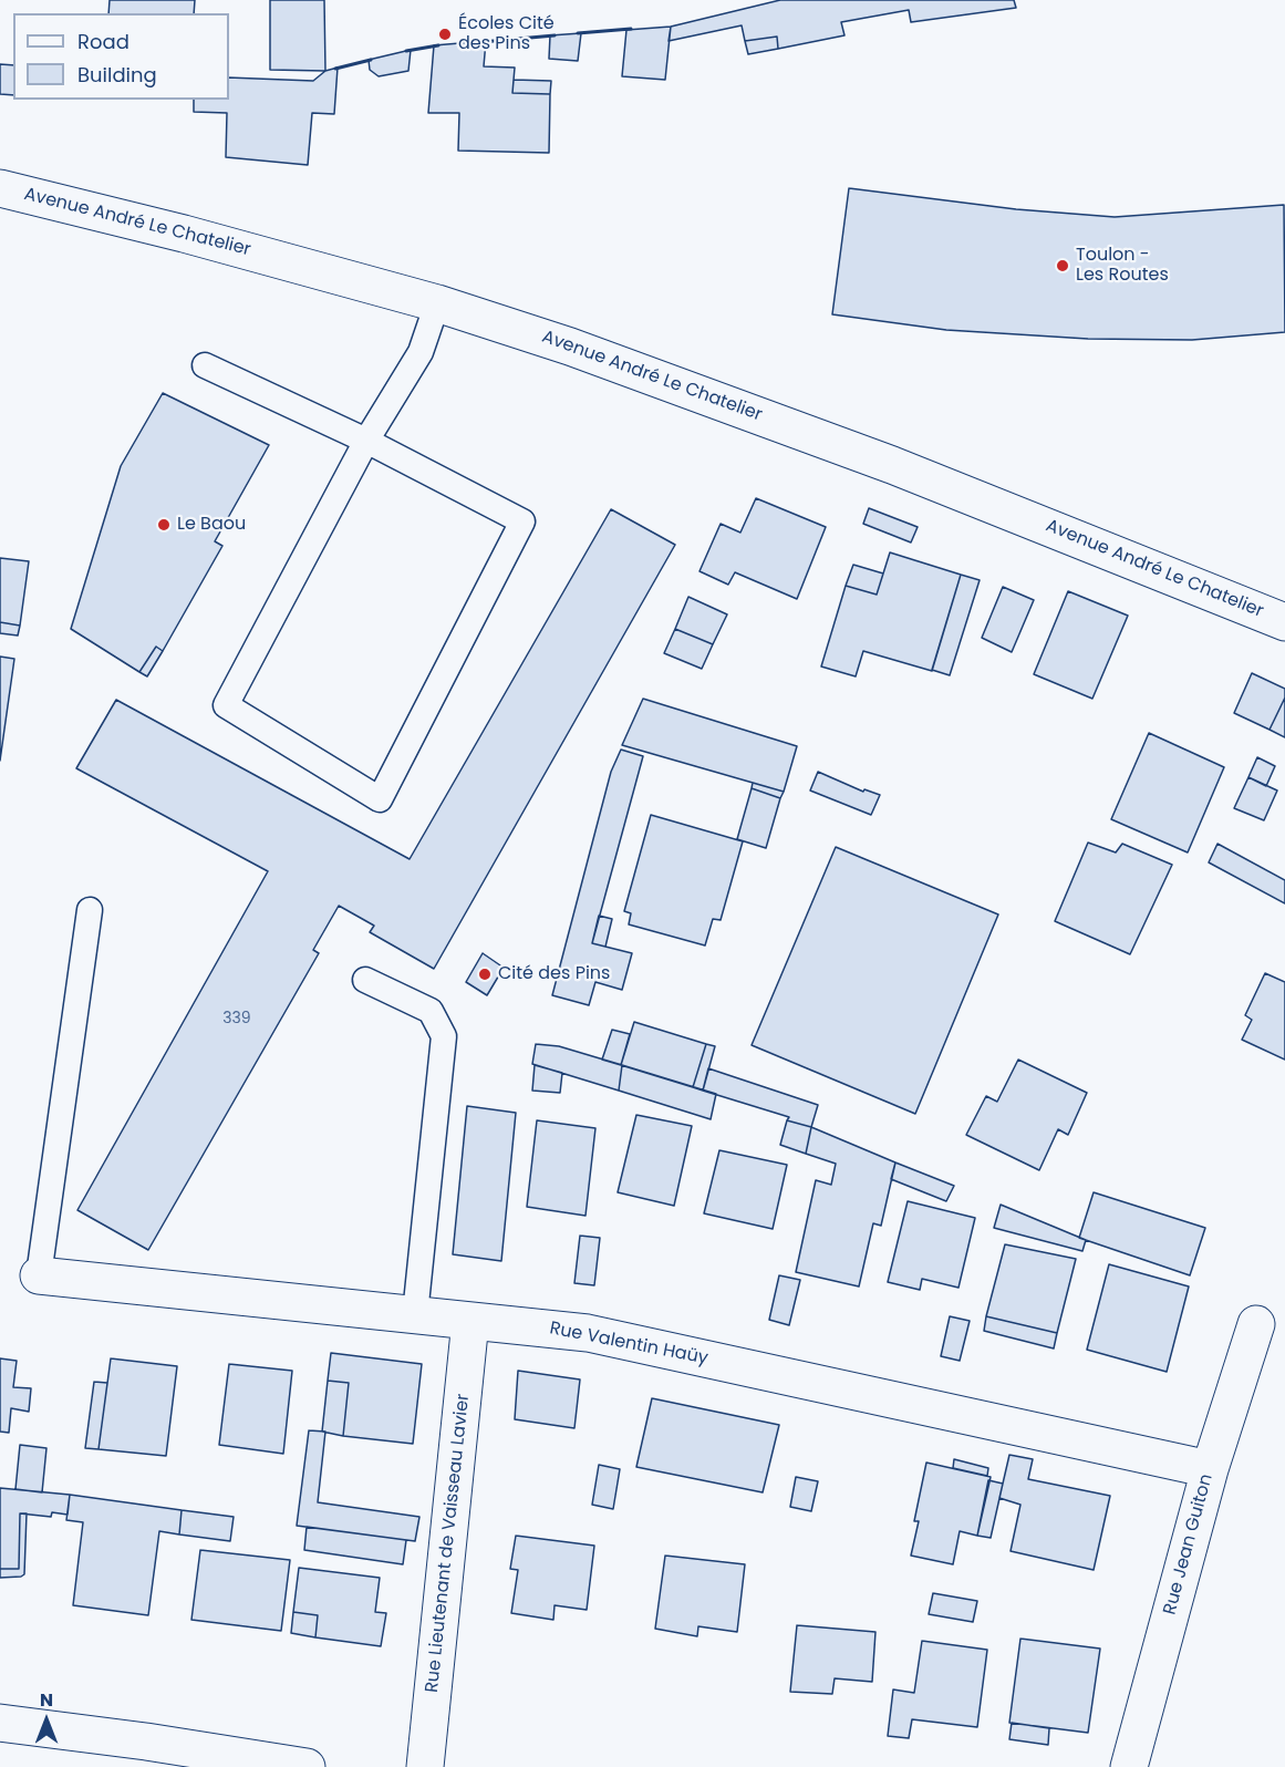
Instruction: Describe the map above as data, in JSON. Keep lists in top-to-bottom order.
{
  "streets": {
    "street": [
      "Avenue André Le Chatelier",
      "Rue Valentin Haüy",
      "Rue Lieutenant de Vaisseau Lavier",
      "Rue Jean Guiton"
    ]
  },
  "crossings": [
    ["Rue Valentin Haüy", "Rue Lieutenant de Vaisseau Lavier"],
    ["Rue Valentin Haüy", "Rue Jean Guiton"]
  ],
  "places": [
    "Écoles Cité des Pins",
    "Toulon - Les Routes",
    "Le Baou",
    "Cité des Pins"
  ],
  "house_numbers": ["339"],
  "legend": ["Road", "Building"],
  "north": "top"
}
